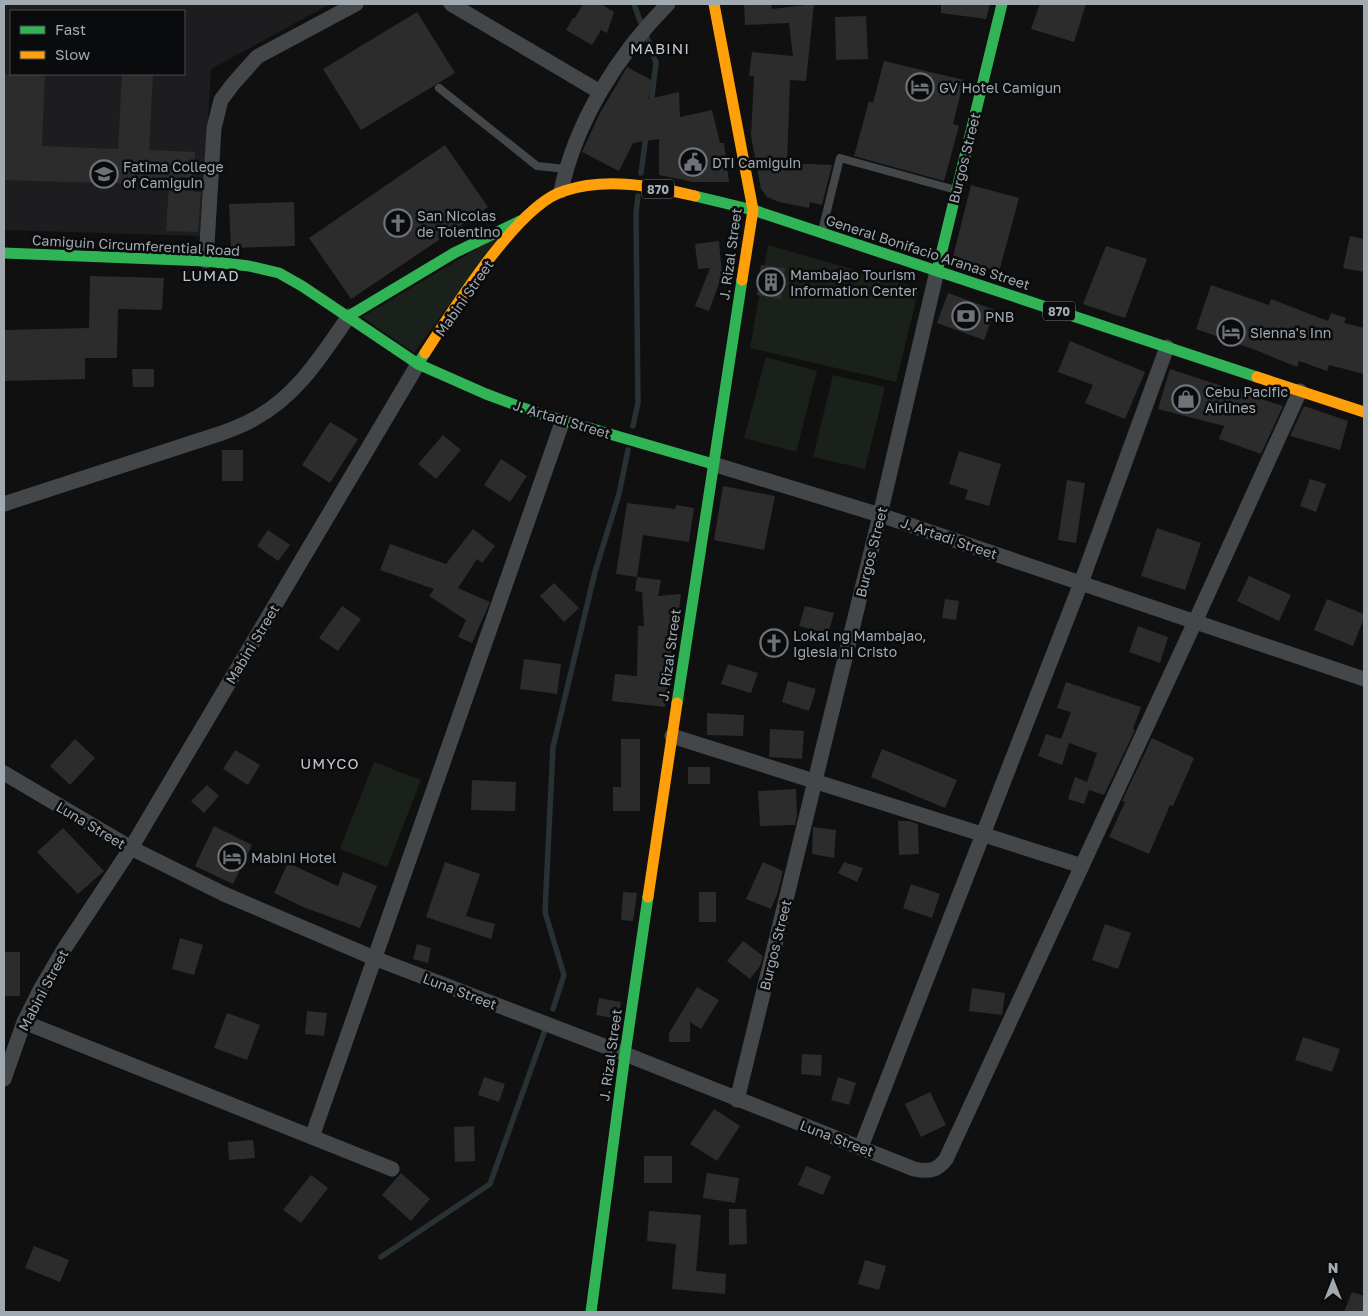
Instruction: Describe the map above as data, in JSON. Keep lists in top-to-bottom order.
{
  "streets": {
    "main road": [
      "Burgos Street",
      "870",
      "Camiguin Circumferential Road",
      "General Bonifacio Aranas Street",
      "J. Rizal Street",
      "Mabini Street",
      "J. Artadi Street"
    ],
    "street": ["Luna Street"]
  },
  "crossings": [
    ["Burgos Street", "General Bonifacio Aranas Street"],
    ["Burgos Street", "J. Artadi Street"],
    ["Burgos Street", "Luna Street"],
    ["Camiguin Circumferential Road", "Mabini Street"],
    ["Camiguin Circumferential Road", "J. Artadi Street"],
    ["General Bonifacio Aranas Street", "J. Rizal Street"],
    ["General Bonifacio Aranas Street", "Mabini Street"],
    ["J. Rizal Street", "J. Artadi Street"],
    ["J. Rizal Street", "Luna Street"],
    ["Mabini Street", "J. Artadi Street"],
    ["Mabini Street", "Luna Street"]
  ],
  "districts": ["MABINI", "LUMAD", "UMYCO"],
  "places": {
    "hotel": ["GV Hotel Camigun", "Sienna's Inn", "Mabini Hotel"],
    "public building": ["DTI Camiguin"],
    "school or university": ["Fatima College of Camiguin"],
    "church": ["San Nicolas de Tolentino", "Lokal ng Mambajao, Iglesia ni Cristo"],
    "building": ["Mambajao Tourism Information Center"],
    "bank": ["PNB"],
    "shop": ["Cebu Pacific Airlines"]
  },
  "legend": ["Fast", "Slow"],
  "north": "top"
}
